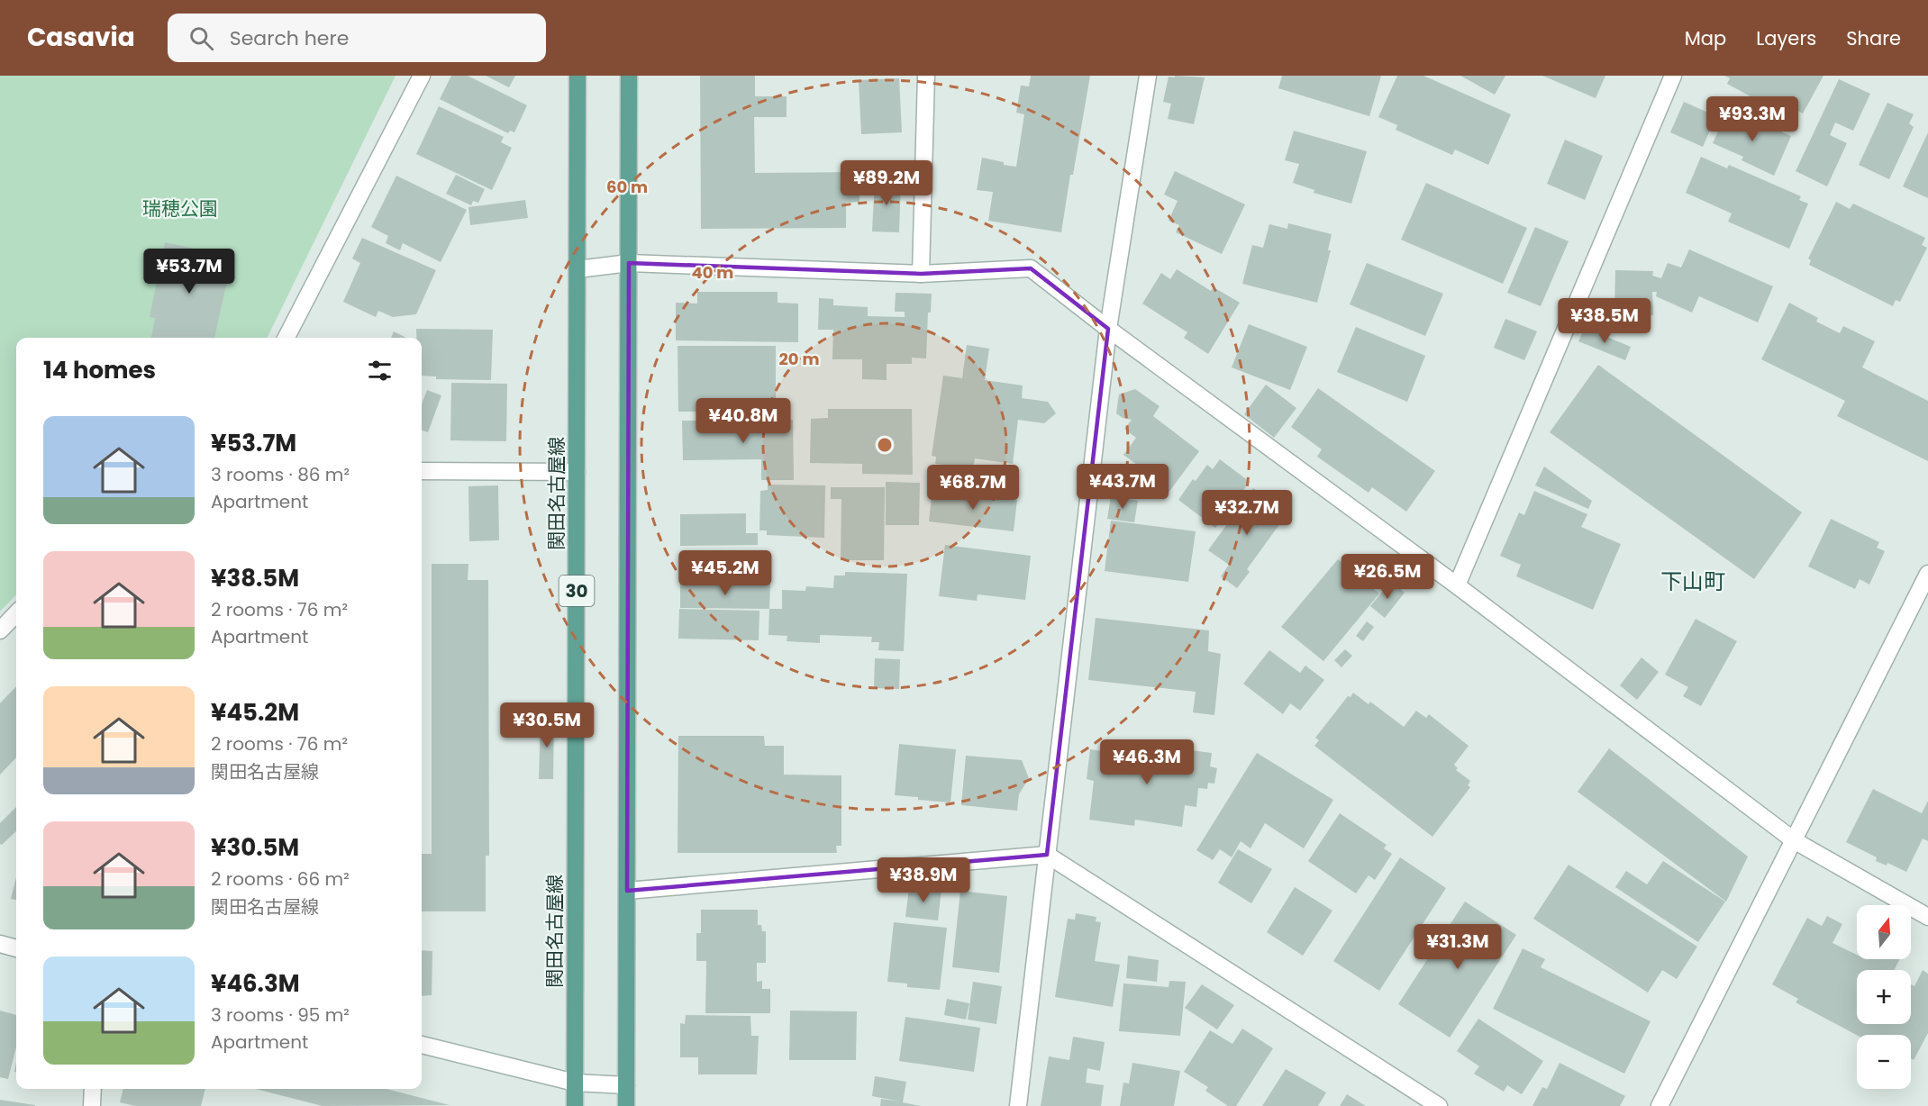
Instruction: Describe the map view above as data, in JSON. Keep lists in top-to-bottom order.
{
  "streets": {
    "main road": ["関田名古屋線", "30"]
  },
  "districts": ["下山町"],
  "parks": ["瑞穂公園"],
  "north": "top",
  "page": {
    "header": "Casavia",
    "search": "Search here",
    "nav": ["Map", "Layers", "Share"],
    "price": [
      "¥93.3M",
      "¥89.2M",
      "¥53.7M",
      "¥38.5M",
      "¥40.8M",
      "¥43.7M",
      "¥68.7M",
      "¥32.7M",
      "¥45.2M",
      "¥26.5M",
      "¥30.5M",
      "¥46.3M",
      "¥38.9M",
      "¥31.3M"
    ],
    "heading": "14 homes",
    "list": [
      {
        "name": "¥53.7M",
        "note": "3 rooms · 86 m² · Apartment"
      },
      {
        "name": "¥38.5M",
        "note": "2 rooms · 76 m² · Apartment"
      },
      {
        "name": "¥45.2M",
        "note": "2 rooms · 76 m² · 関田名古屋線"
      },
      {
        "name": "¥30.5M",
        "note": "2 rooms · 66 m² · 関田名古屋線"
      },
      {
        "name": "¥46.3M",
        "note": "3 rooms · 95 m² · Apartment"
      }
    ],
    "map_buttons": ["+", "−"]
  },
  "rings": ["60 m", "40 m", "20 m"]
}
